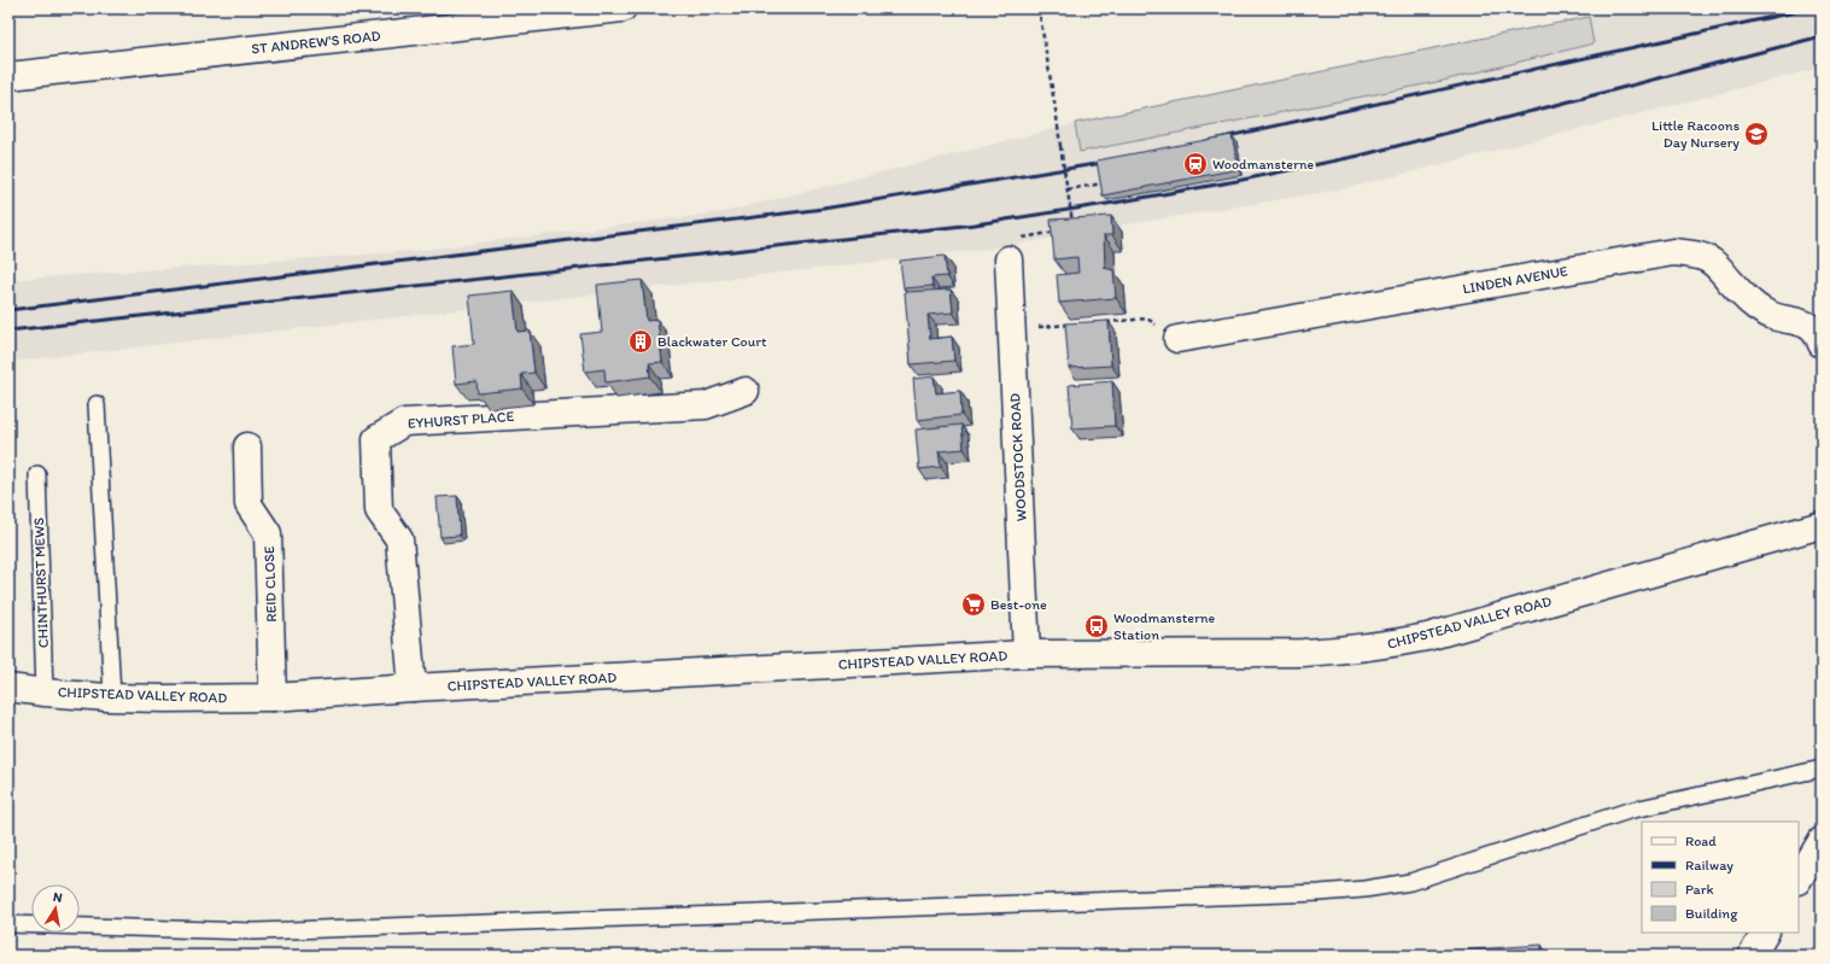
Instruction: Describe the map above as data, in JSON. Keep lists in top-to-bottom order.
{
  "streets": {
    "street": [
      "ST ANDREW'S ROAD",
      "LINDEN AVENUE",
      "EYHURST PLACE",
      "WOODSTOCK ROAD",
      "REID CLOSE",
      "CHIPSTEAD VALLEY ROAD"
    ],
    "lane": ["CHINTHURST MEWS"]
  },
  "crossings": [
    ["EYHURST PLACE", "CHIPSTEAD VALLEY ROAD"],
    ["WOODSTOCK ROAD", "CHIPSTEAD VALLEY ROAD"],
    ["CHINTHURST MEWS", "CHIPSTEAD VALLEY ROAD"],
    ["REID CLOSE", "CHIPSTEAD VALLEY ROAD"]
  ],
  "places": {
    "school or university": ["Little Racoons Day Nursery"],
    "station": ["Woodmansterne"],
    "building": ["Blackwater Court"],
    "supermarket": ["Best-one"],
    "bus stop": ["Woodmansterne Station"]
  },
  "legend": [
    "Road",
    "Railway",
    "Park",
    "Building"
  ],
  "north": "top"
}
